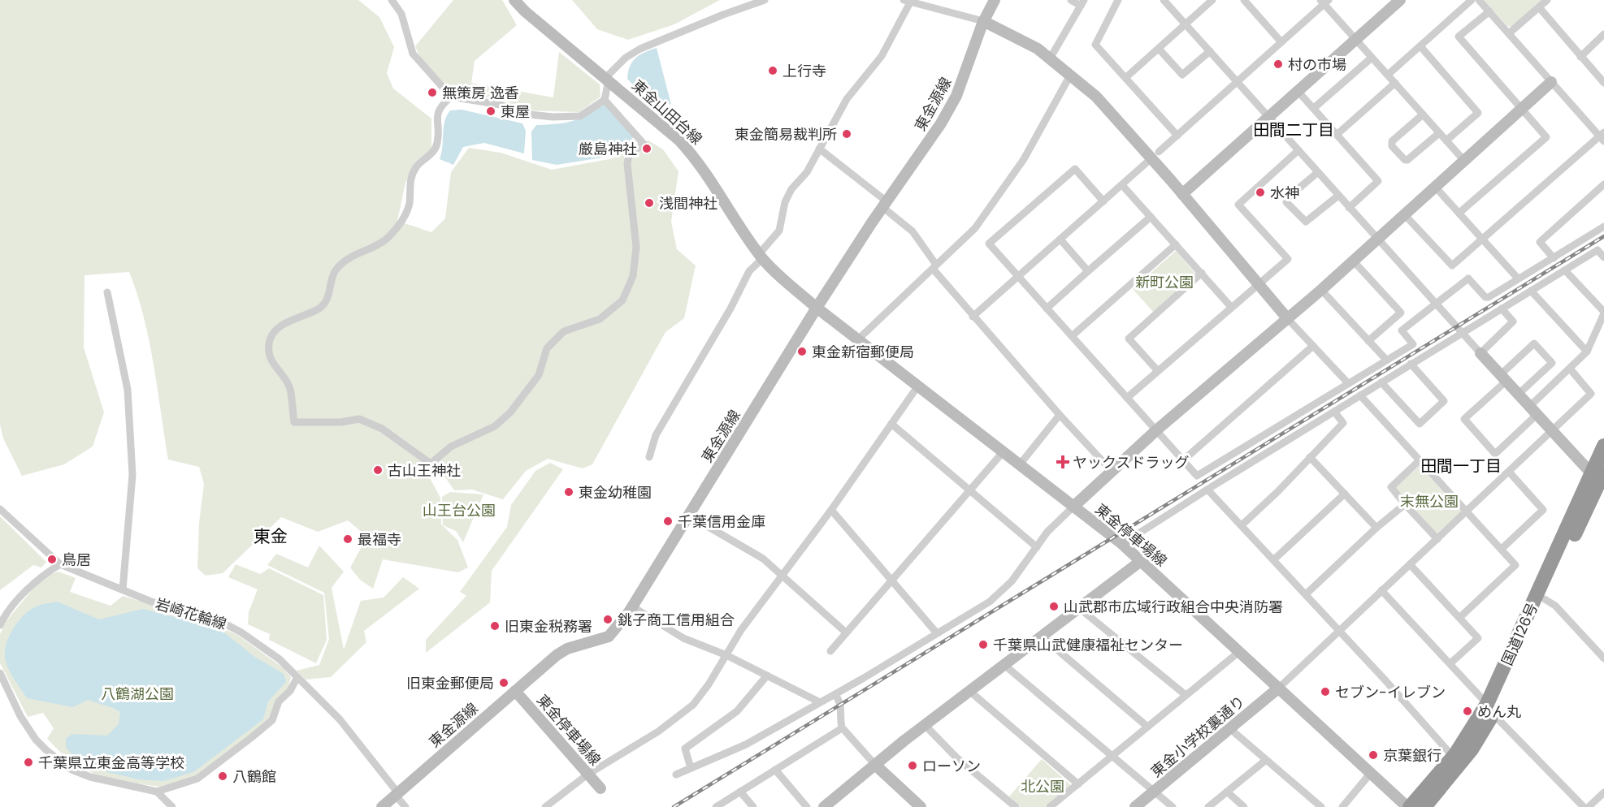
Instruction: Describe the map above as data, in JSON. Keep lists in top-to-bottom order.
{
  "streets": {
    "highway": ["国道126号"],
    "main road": [
      "東金源線",
      "東金山田台線",
      "東金停車場線",
      "東金小学校裏通り"
    ],
    "street": ["岩崎花輪線"]
  },
  "crossings": [
    ["東金源線", "東金山田台線"],
    ["東金源線", "東金停車場線"],
    ["東金源線", "岩崎花輪線"],
    ["東金山田台線", "東金停車場線"],
    ["東金停車場線", "東金小学校裏通り"]
  ],
  "districts": ["田間二丁目", "田間一丁目", "東金"],
  "parks": [
    "新町公園",
    "末無公園",
    "山王台公園",
    "八鶴湖公園",
    "北公園"
  ],
  "places": {
    "other": [
      "村の市場",
      "上行寺",
      "無策房 逸香",
      "東屋",
      "東金簡易裁判所",
      "厳島神社",
      "水神",
      "浅間神社",
      "東金新宿郵便局",
      "古山王神社",
      "東金幼稚園",
      "千葉信用金庫",
      "最福寺",
      "鳥居",
      "山武郡市広域行政組合中央消防署",
      "銚子商工信用組合",
      "旧東金税務署",
      "千葉県山武健康福祉センター",
      "旧東金郵便局",
      "セブン-イレブン",
      "めん丸",
      "京葉銀行",
      "千葉県立東金高等学校",
      "ローソン",
      "八鶴館"
    ],
    "health": ["ヤックスドラッグ"]
  }
}
